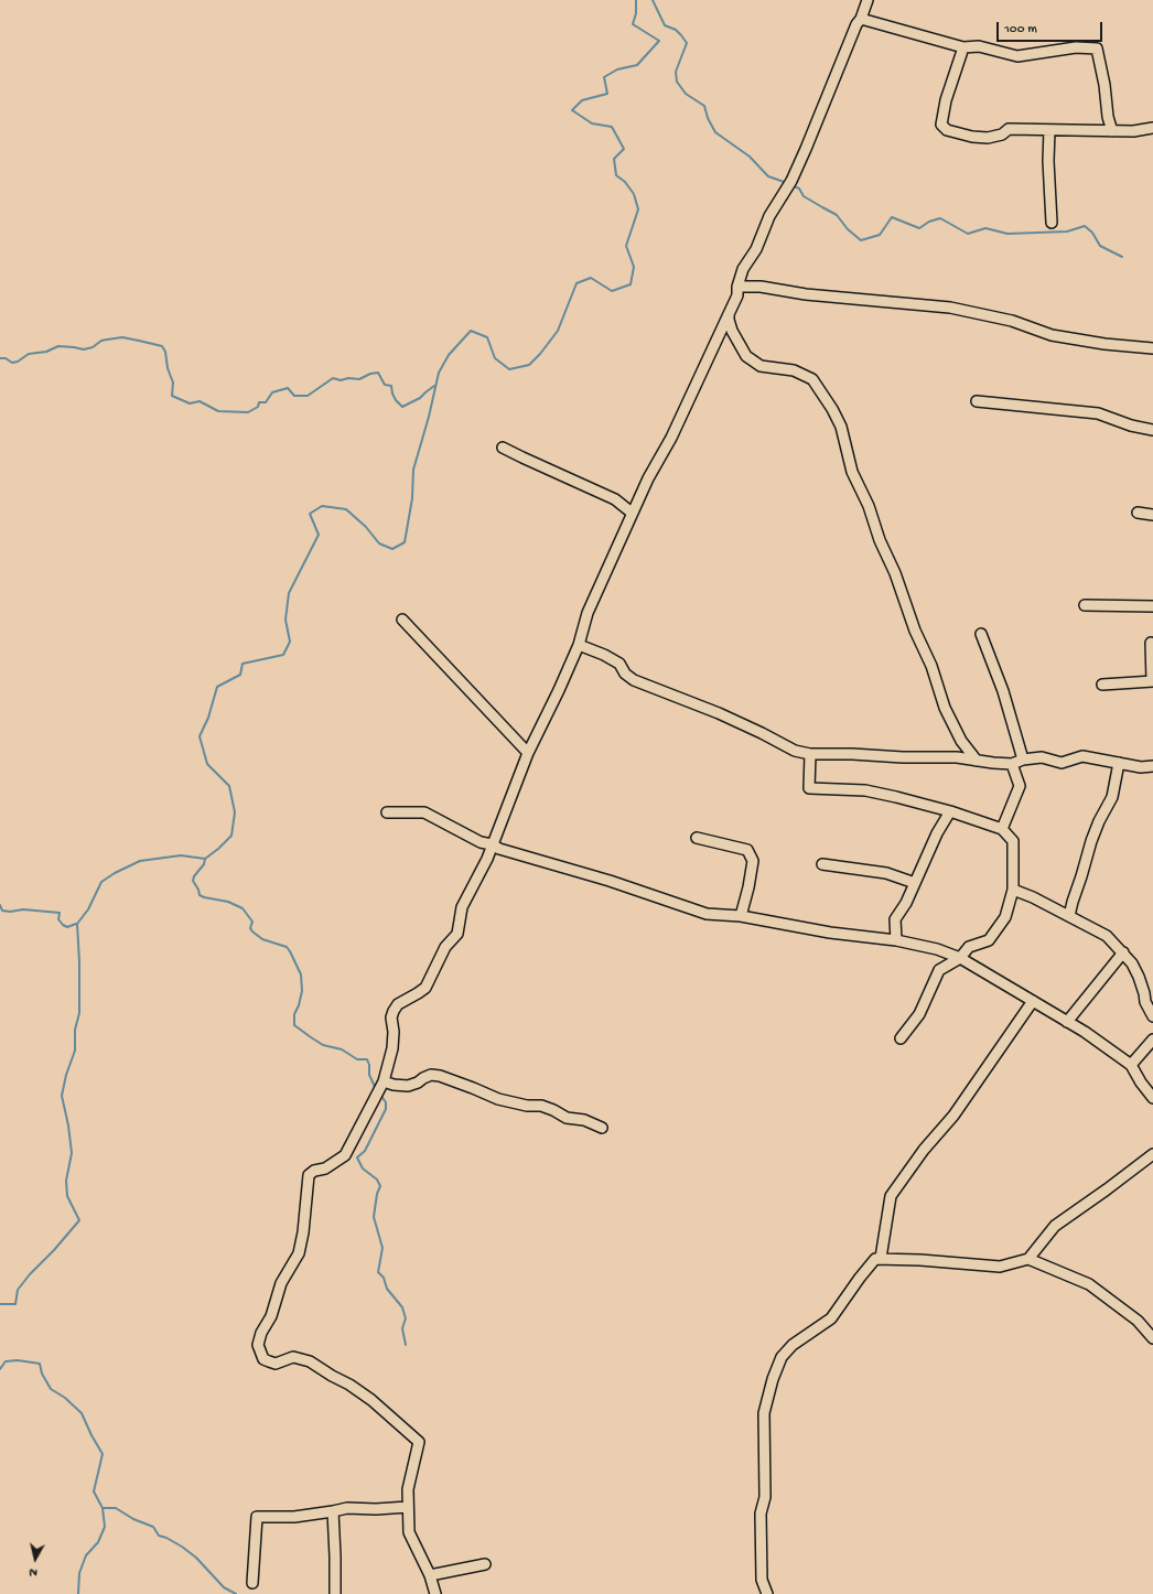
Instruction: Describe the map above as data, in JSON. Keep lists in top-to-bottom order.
{
  "scale_bar": "100 m",
  "north": "bottom"
}
